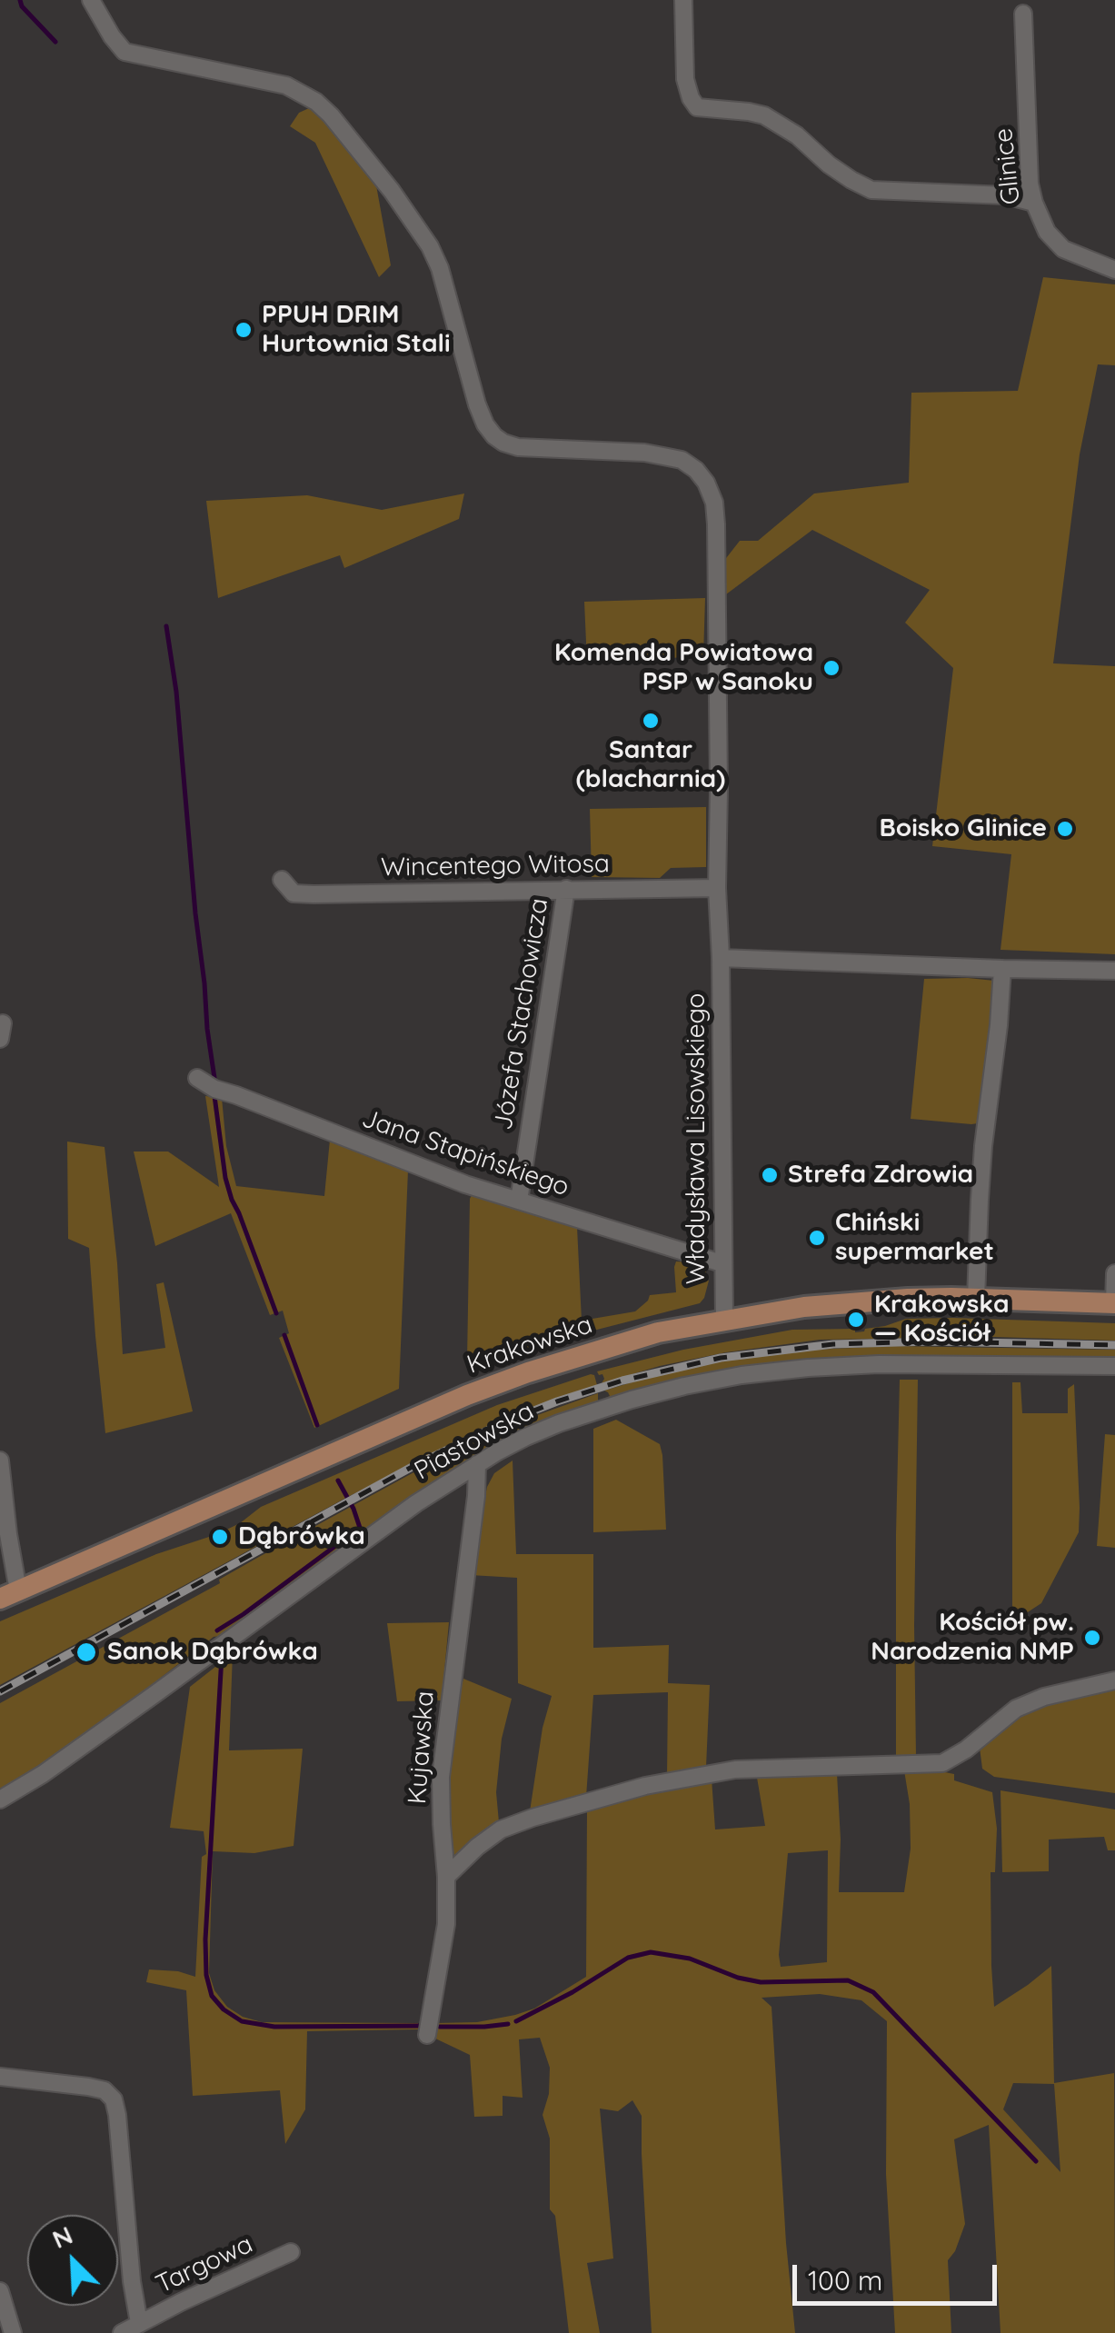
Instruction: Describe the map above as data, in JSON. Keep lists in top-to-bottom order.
{
  "streets": {
    "main road": ["Krakowska"],
    "street": [
      "Glinice",
      "Wincentego Witosa",
      "Józefa Stachowicza",
      "Władysława Lisowskiego",
      "Jana Stapińskiego",
      "Piastowska",
      "Kujawska",
      "Targowa"
    ]
  },
  "crossings": [
    ["Wincentego Witosa", "Józefa Stachowicza"],
    ["Wincentego Witosa", "Władysława Lisowskiego"],
    ["Józefa Stachowicza", "Jana Stapińskiego"],
    ["Władysława Lisowskiego", "Jana Stapińskiego"],
    ["Władysława Lisowskiego", "Krakowska"],
    ["Piastowska", "Kujawska"]
  ],
  "places": [
    "PPUH DRIM Hurtownia Stali",
    "Komenda Powiatowa PSP w Sanoku",
    "Santar (blacharnia)",
    "Boisko Glinice",
    "Strefa Zdrowia",
    "Chiński supermarket",
    "Krakowska — Kościół",
    "Dąbrówka",
    "Kościół pw. Narodzenia NMP",
    "Sanok Dąbrówka"
  ],
  "scale_bar": "100 m",
  "north": "top left"
}
